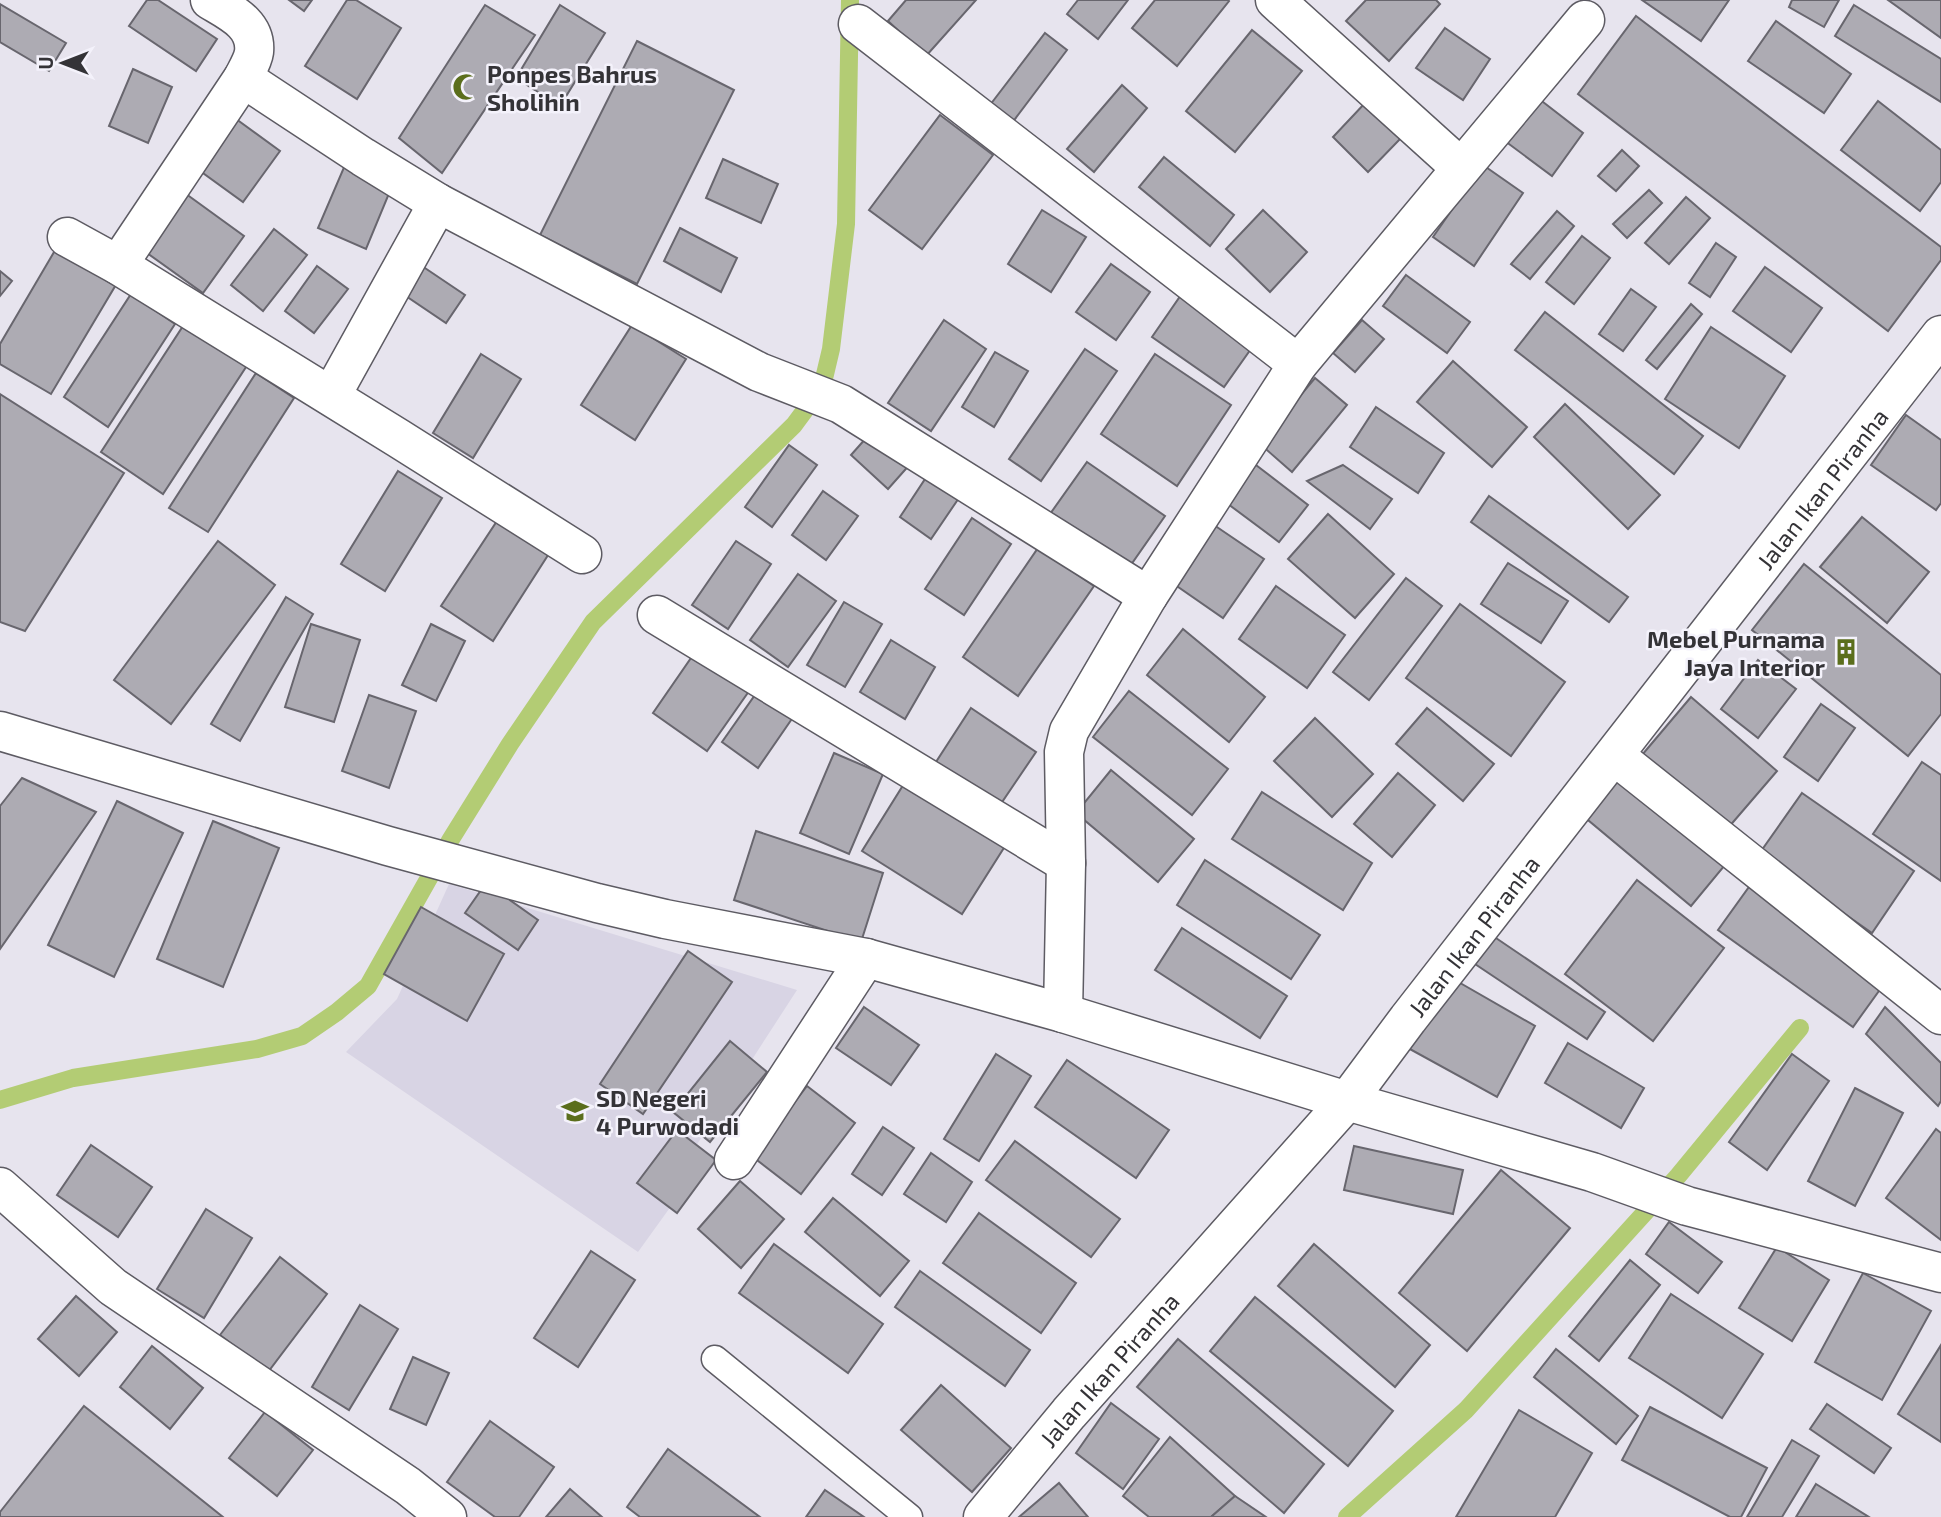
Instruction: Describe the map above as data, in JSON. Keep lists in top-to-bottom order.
{
  "streets": {
    "street": ["Jalan Ikan Piranha"]
  },
  "places": {
    "mosque": ["Ponpes Bahrus Sholihin"],
    "building": ["Mebel Purnama Jaya Interior"],
    "school or university": ["SD Negeri 4 Purwodadi"]
  },
  "north": "left"
}
